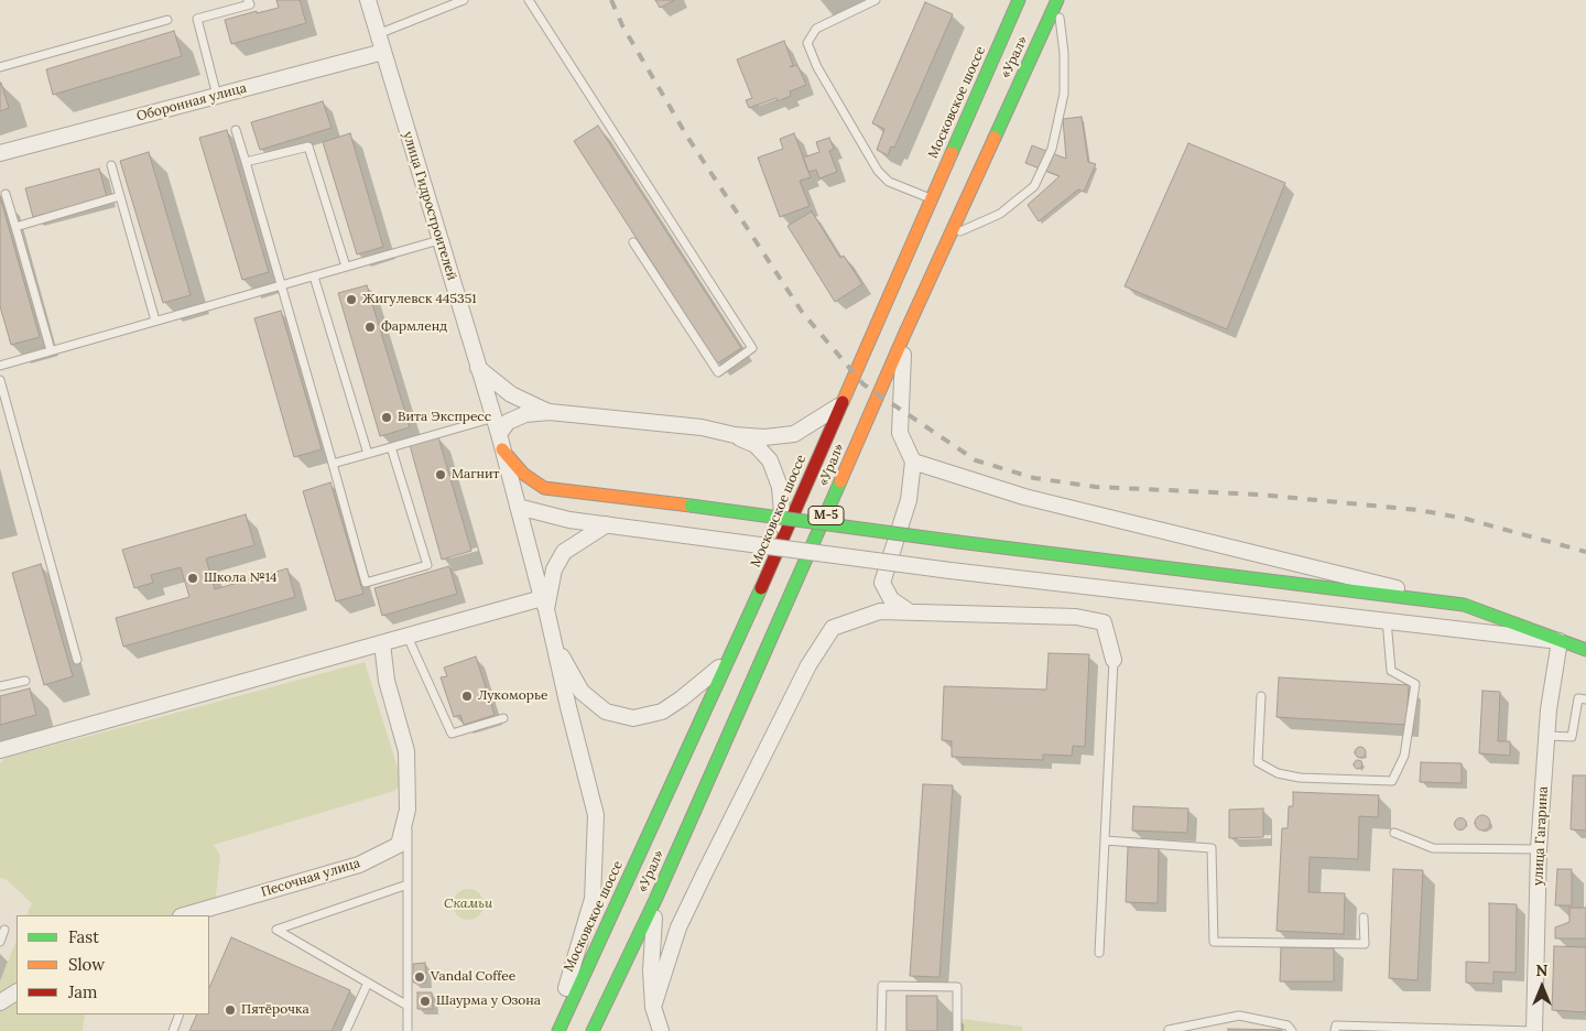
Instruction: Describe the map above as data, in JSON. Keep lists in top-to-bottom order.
{
  "streets": {
    "main road": ["«Урал»", "Московское шоссе", "М-5"],
    "street": [
      "Оборонная улица",
      "улица Гидростроителей",
      "улица Гагарина",
      "Песочная улица"
    ]
  },
  "crossings": [
    ["Оборонная улица", "улица Гидростроителей"]
  ],
  "parks": ["Скамьи"],
  "places": [
    "Жигулевск 445351",
    "Фармленд",
    "Вита Экспресс",
    "Магнит",
    "Школа №14",
    "Лукоморье",
    "Vandal Coffee",
    "Шаурма у Озона",
    "Пятёрочка"
  ],
  "legend": ["Fast", "Slow", "Jam"],
  "north": "top"
}
